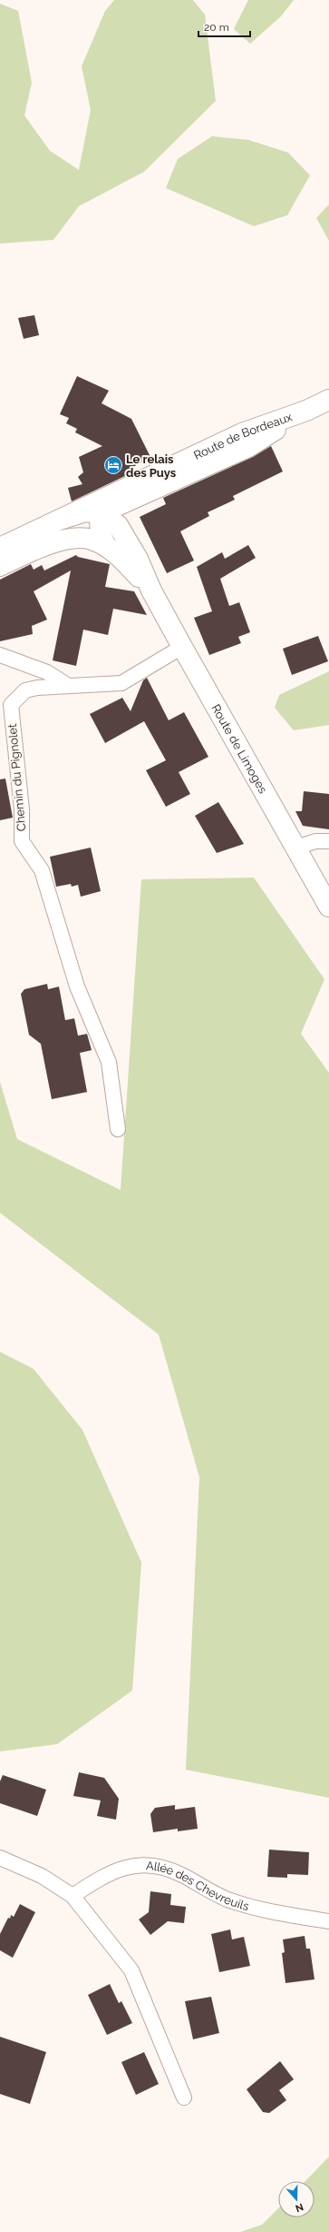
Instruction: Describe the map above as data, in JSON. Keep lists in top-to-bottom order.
{
  "streets": {
    "main road": ["Route de Bordeaux", "Route de Limoges"],
    "street": ["Chemin du Pignolet", "Allée des Chevreuils"]
  },
  "crossings": [
    ["Route de Limoges", "Chemin du Pignolet"]
  ],
  "places": {
    "hotel": ["Le relais des Puys"]
  },
  "scale_bar": "20 m",
  "north": "bottom"
}
